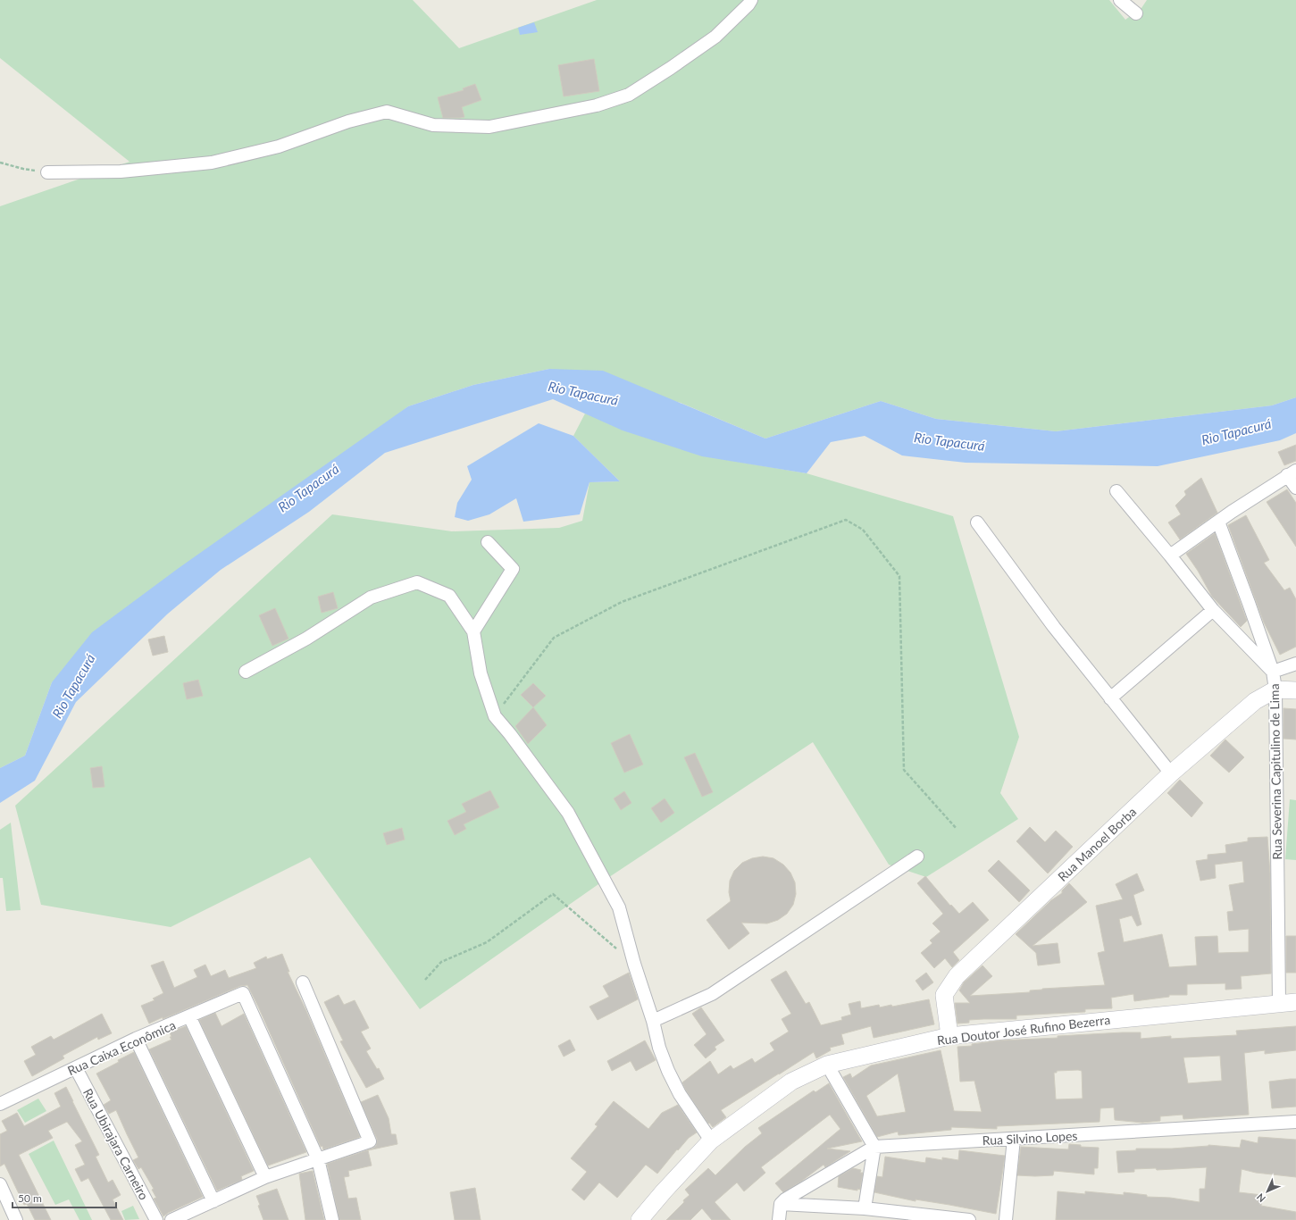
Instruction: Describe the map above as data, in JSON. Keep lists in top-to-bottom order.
{
  "streets": {
    "main road": ["Rua Manoel Borba", "Rua Doutor José Rufino Bezerra"],
    "street": [
      "Rua Severina Capitulino de Lima",
      "Rua Caixa Econômica",
      "Rua Silvino Lopes",
      "Rua Ubirajara Carneiro"
    ]
  },
  "crossings": [
    ["Rua Severina Capitulino de Lima", "Rua Manoel Borba"],
    ["Rua Severina Capitulino de Lima", "Rua Doutor José Rufino Bezerra"],
    ["Rua Manoel Borba", "Rua Doutor José Rufino Bezerra"],
    ["Rua Caixa Econômica", "Rua Ubirajara Carneiro"]
  ],
  "water": ["Rio Tapacurá"],
  "scale_bar": "50 m",
  "north": "bottom left"
}
